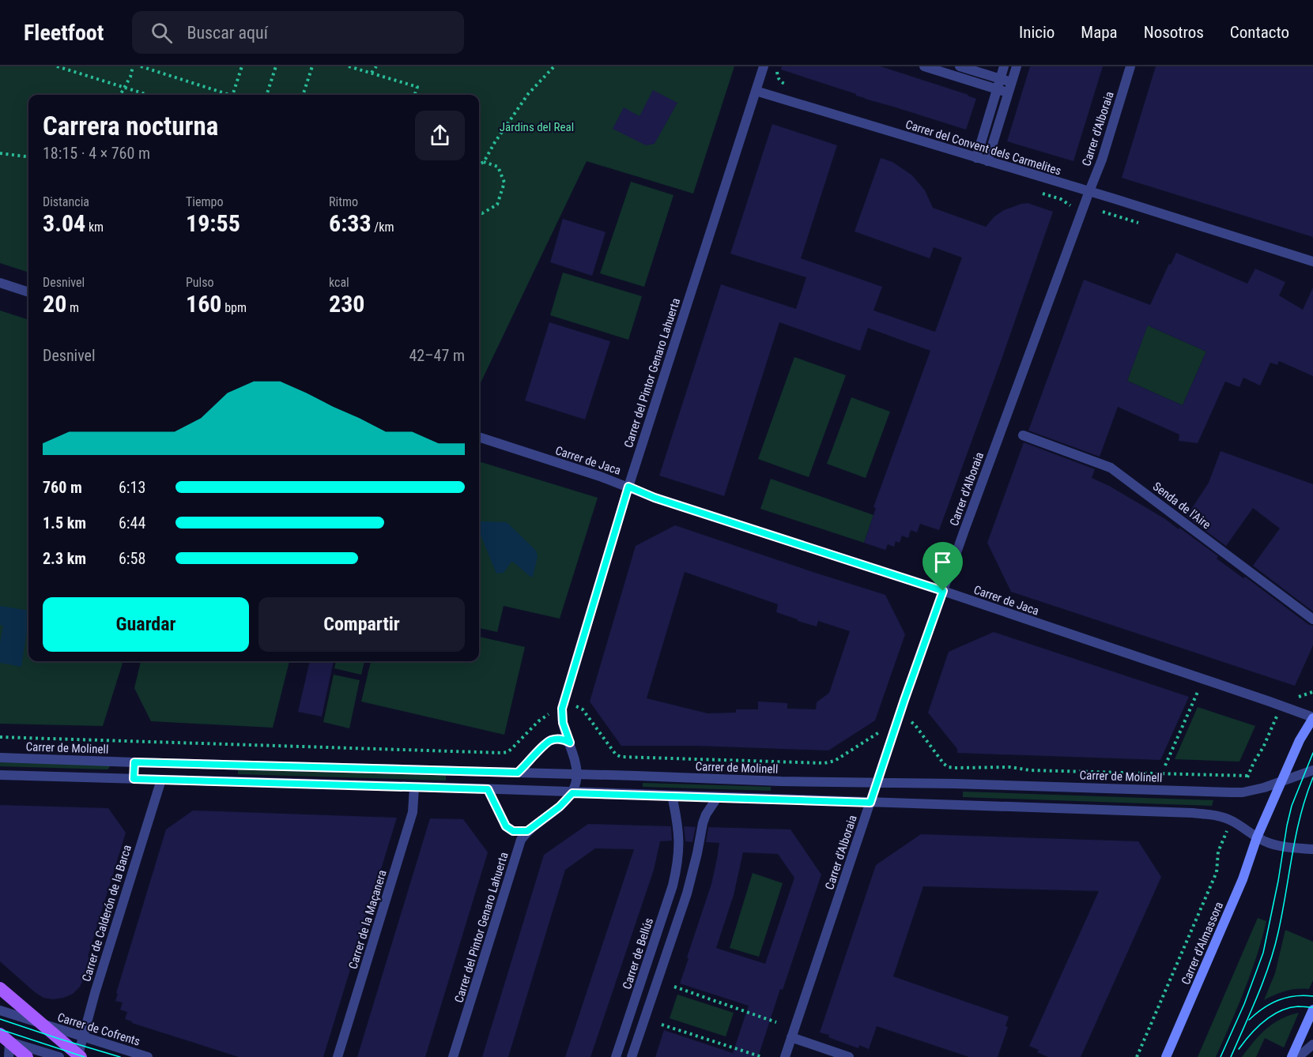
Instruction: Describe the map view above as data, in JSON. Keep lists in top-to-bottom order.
{
  "streets": {
    "main road": ["Carrer d'Almassora"],
    "street": [
      "Carrer d'Alboraia",
      "Carrer del Convent dels Carmelites",
      "Carrer del Pintor Genaro Lahuerta",
      "Carrer de Jaca",
      "Senda de l'Aire",
      "Carrer de Molinell",
      "Carrer de Calderón de la Barca",
      "Carrer de la Maçanera",
      "Carrer de Bellús",
      "Carrer de Cofrents"
    ]
  },
  "crossings": [
    ["Carrer d'Alboraia", "Carrer del Convent dels Carmelites"],
    ["Carrer d'Alboraia", "Carrer de Jaca"],
    ["Carrer d'Alboraia", "Carrer de Molinell"],
    ["Carrer del Convent dels Carmelites", "Carrer del Pintor Genaro Lahuerta"],
    ["Carrer del Pintor Genaro Lahuerta", "Carrer de Jaca"],
    ["Carrer del Pintor Genaro Lahuerta", "Carrer de Molinell"],
    ["Carrer de Jaca", "Carrer d'Almassora"],
    ["Carrer de Molinell", "Carrer d'Almassora"],
    ["Carrer de Calderón de la Barca", "Carrer de Cofrents"]
  ],
  "parks": ["Jardins del Real"],
  "page": {
    "header": "Fleetfoot",
    "search": "Buscar aquí",
    "nav": [
      "Inicio",
      "Mapa",
      "Nosotros",
      "Contacto"
    ],
    "heading": ["Carrera nocturna", "18:15 · 4 × 760 m"],
    "stats": [
      ["Distancia", "3.04 km"],
      ["Tiempo", "19:55"],
      ["Ritmo", "6:33 /km"],
      ["Desnivel", "20 m"],
      ["Pulso", "160 bpm"],
      ["kcal", "230"]
    ],
    "chart": ["Desnivel", "42–47 m"],
    "list": [
      {
        "name": "760 m",
        "note": "6:13"
      },
      {
        "name": "1.5 km",
        "note": "6:44"
      },
      {
        "name": "2.3 km",
        "note": "6:58"
      }
    ],
    "buttons": ["Guardar", "Compartir"]
  }
}
